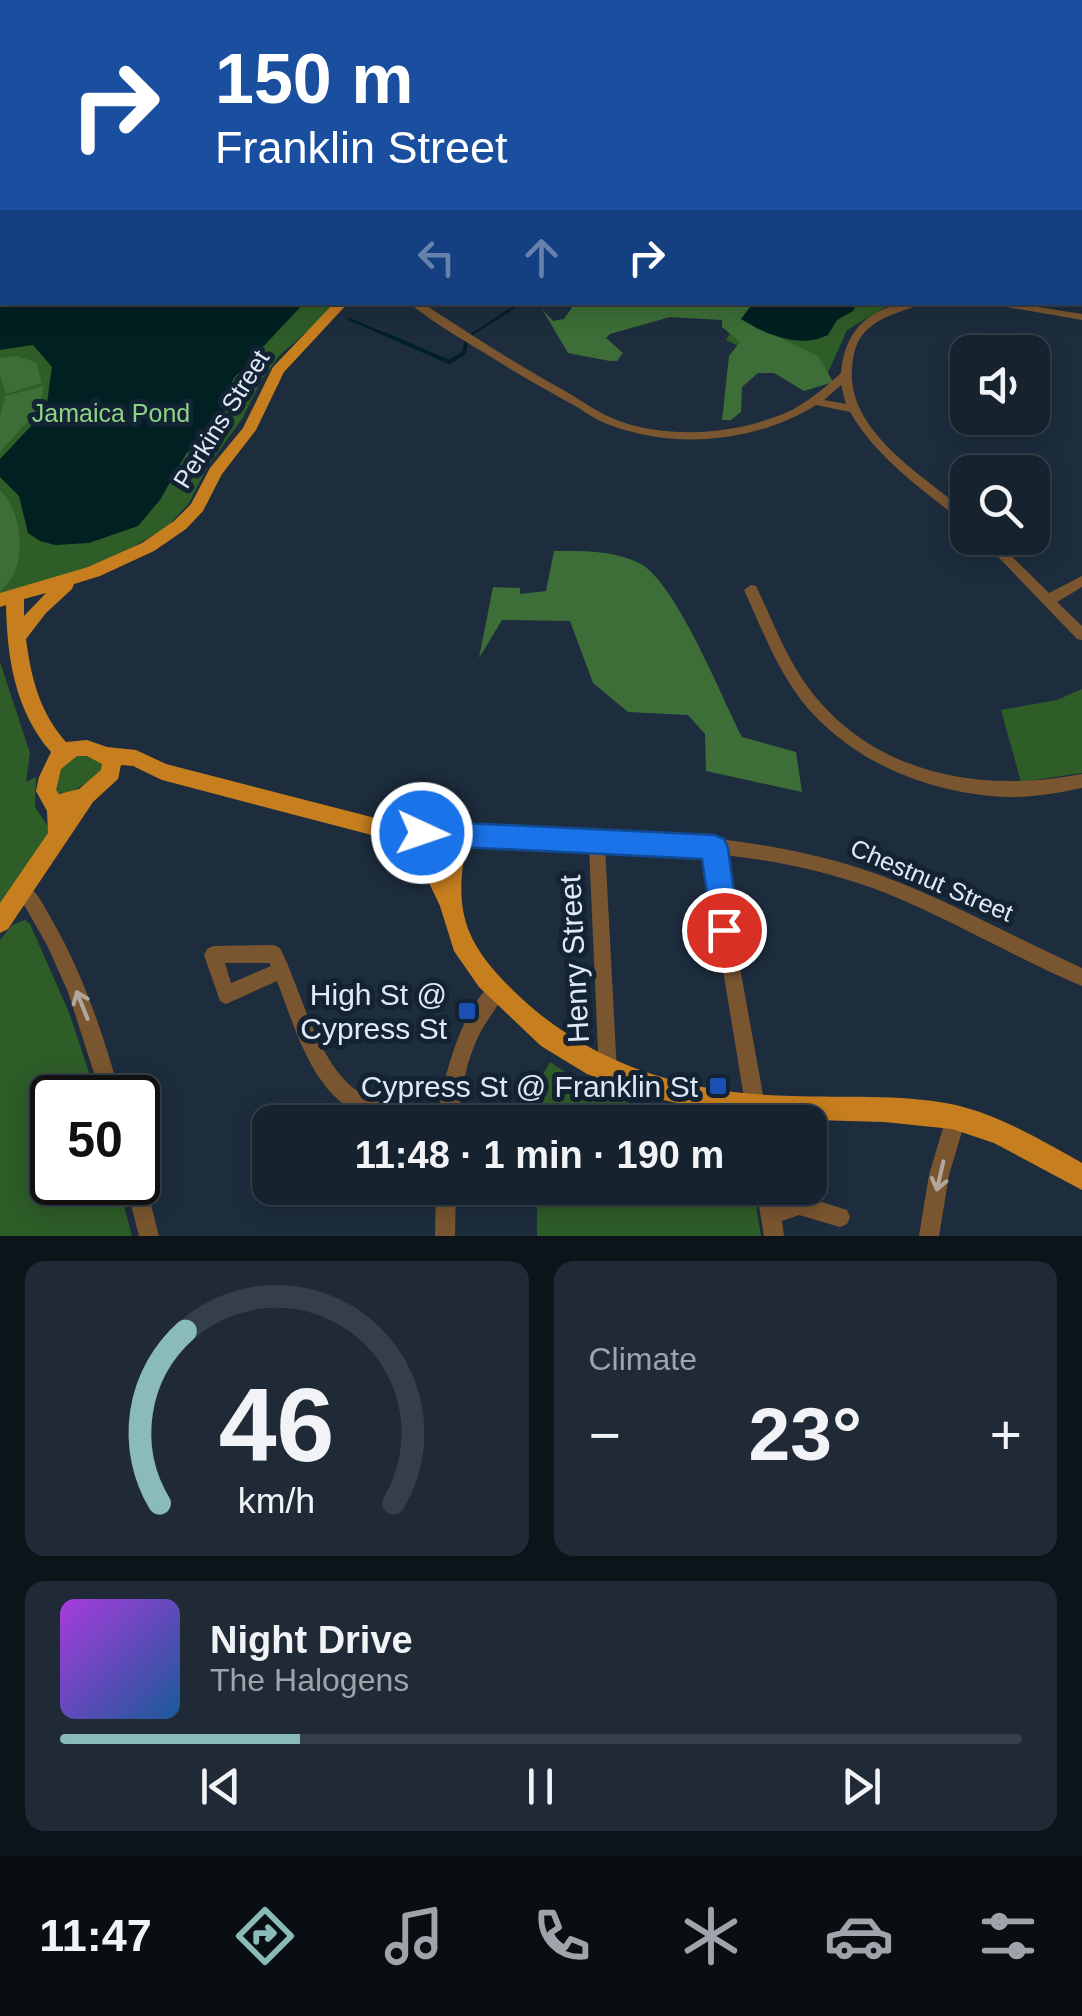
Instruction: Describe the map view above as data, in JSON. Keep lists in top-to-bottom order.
{
  "streets": {
    "main road": ["Perkins Street", "Chestnut Street"],
    "street": ["Henry Street"]
  },
  "crossings": [
    ["Chestnut Street", "Henry Street"]
  ],
  "parks": ["Jamaica Pond"],
  "places": {
    "transit": ["High St @ Cypress St", "Cypress St @ Franklin St"]
  },
  "page": {
    "turn": ["150 m", "Franklin Street"],
    "limit": "50",
    "trip": "11:48 · 1 min · 190 m",
    "tile": "Climate",
    "heat": ["−", "23°", "+"],
    "song": ["Night Drive", "The Halogens"],
    "tabs": "11:47",
    "gauge": ["46", "km/h"]
  }
}
